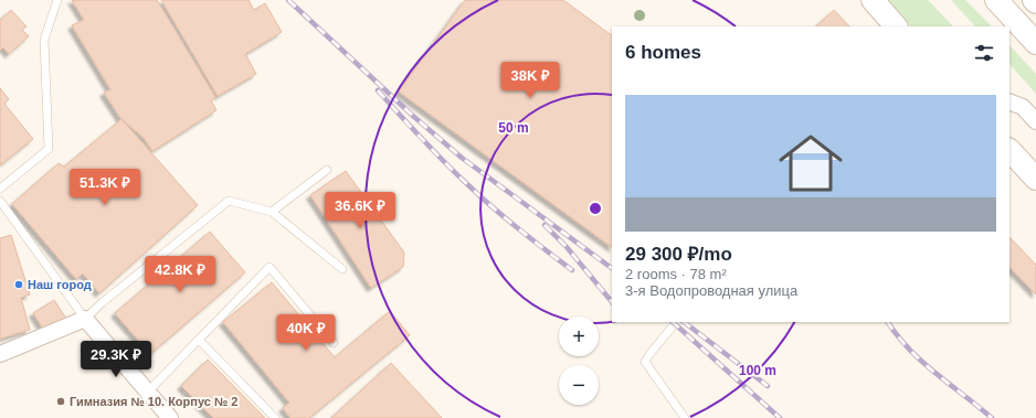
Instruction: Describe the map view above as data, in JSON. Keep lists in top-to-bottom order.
{
  "places": ["Наш город", "Гимназия № 10. Корпус № 2"],
  "page": {
    "heading": "6 homes",
    "price": [
      "38K ₽",
      "51.3K ₽",
      "36.6K ₽",
      "42.8K ₽",
      "40K ₽",
      "29.3K ₽"
    ],
    "list": [
      {
        "name": "29 300 ₽/mo",
        "note": "2 rooms · 78 m² · 3-я Водопроводная улица"
      }
    ],
    "map_buttons": ["+", "−"]
  },
  "rings": ["50 m", "100 m"]
}
